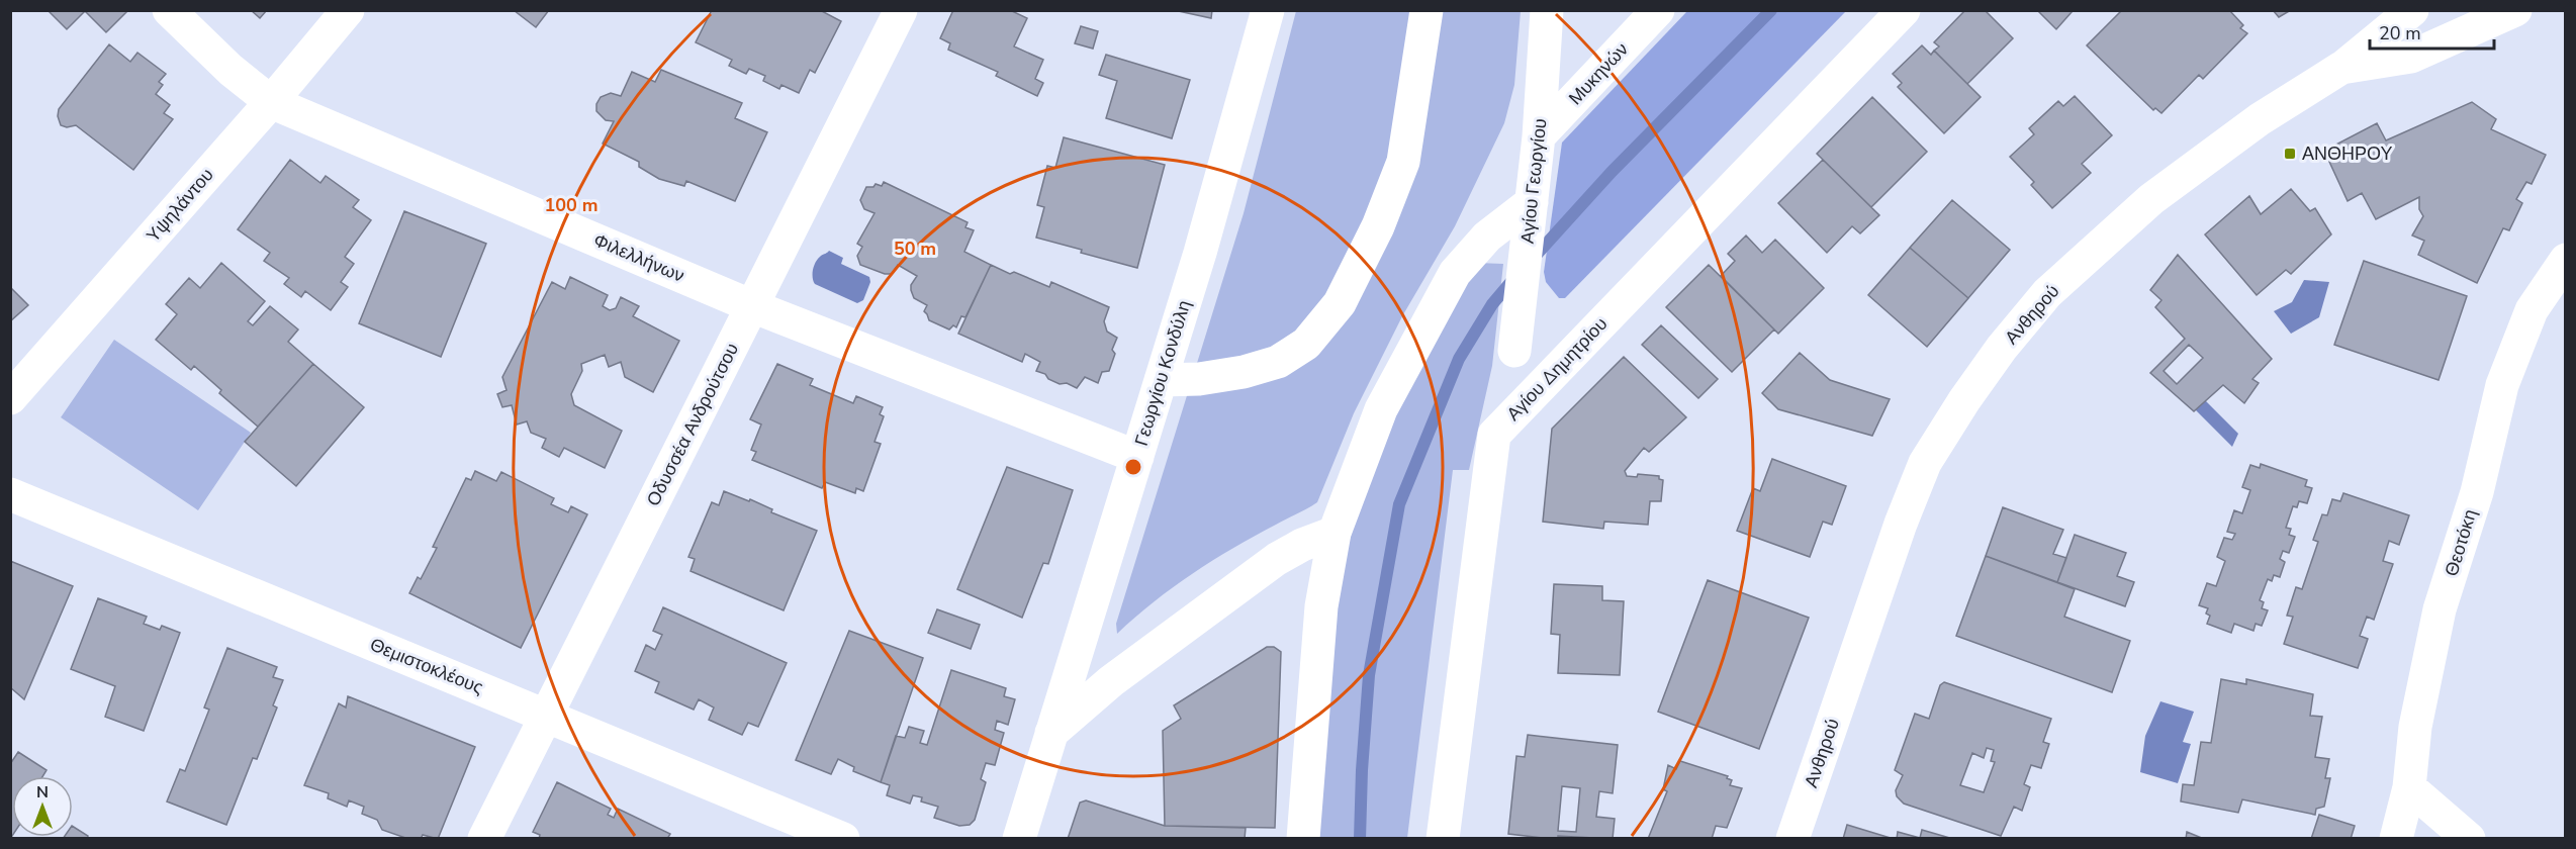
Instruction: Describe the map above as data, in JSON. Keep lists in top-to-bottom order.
{
  "streets": {
    "street": [
      "Μυκηνών",
      "Αγίου Γεωργίου",
      "Υψηλάντου",
      "Φιλελλήνων",
      "Ανθηρού",
      "Αγίου Δημητρίου",
      "Γεωργίου Κονδύλη",
      "Οδυσσέα Ανδρούτσου",
      "Θεοτόκη",
      "Θεμιστοκλέους"
    ]
  },
  "crossings": [
    ["Μυκηνών", "Αγίου Γεωργίου"],
    ["Υψηλάντου", "Φιλελλήνων"],
    ["Φιλελλήνων", "Γεωργίου Κονδύλη"],
    ["Φιλελλήνων", "Οδυσσέα Ανδρούτσου"],
    ["Οδυσσέα Ανδρούτσου", "Θεμιστοκλέους"]
  ],
  "places": {
    "transit": ["ΑΝΘΗΡΟΥ"]
  },
  "scale_bar": "20 m",
  "north": "top",
  "rings": ["100 m", "50 m"]
}
